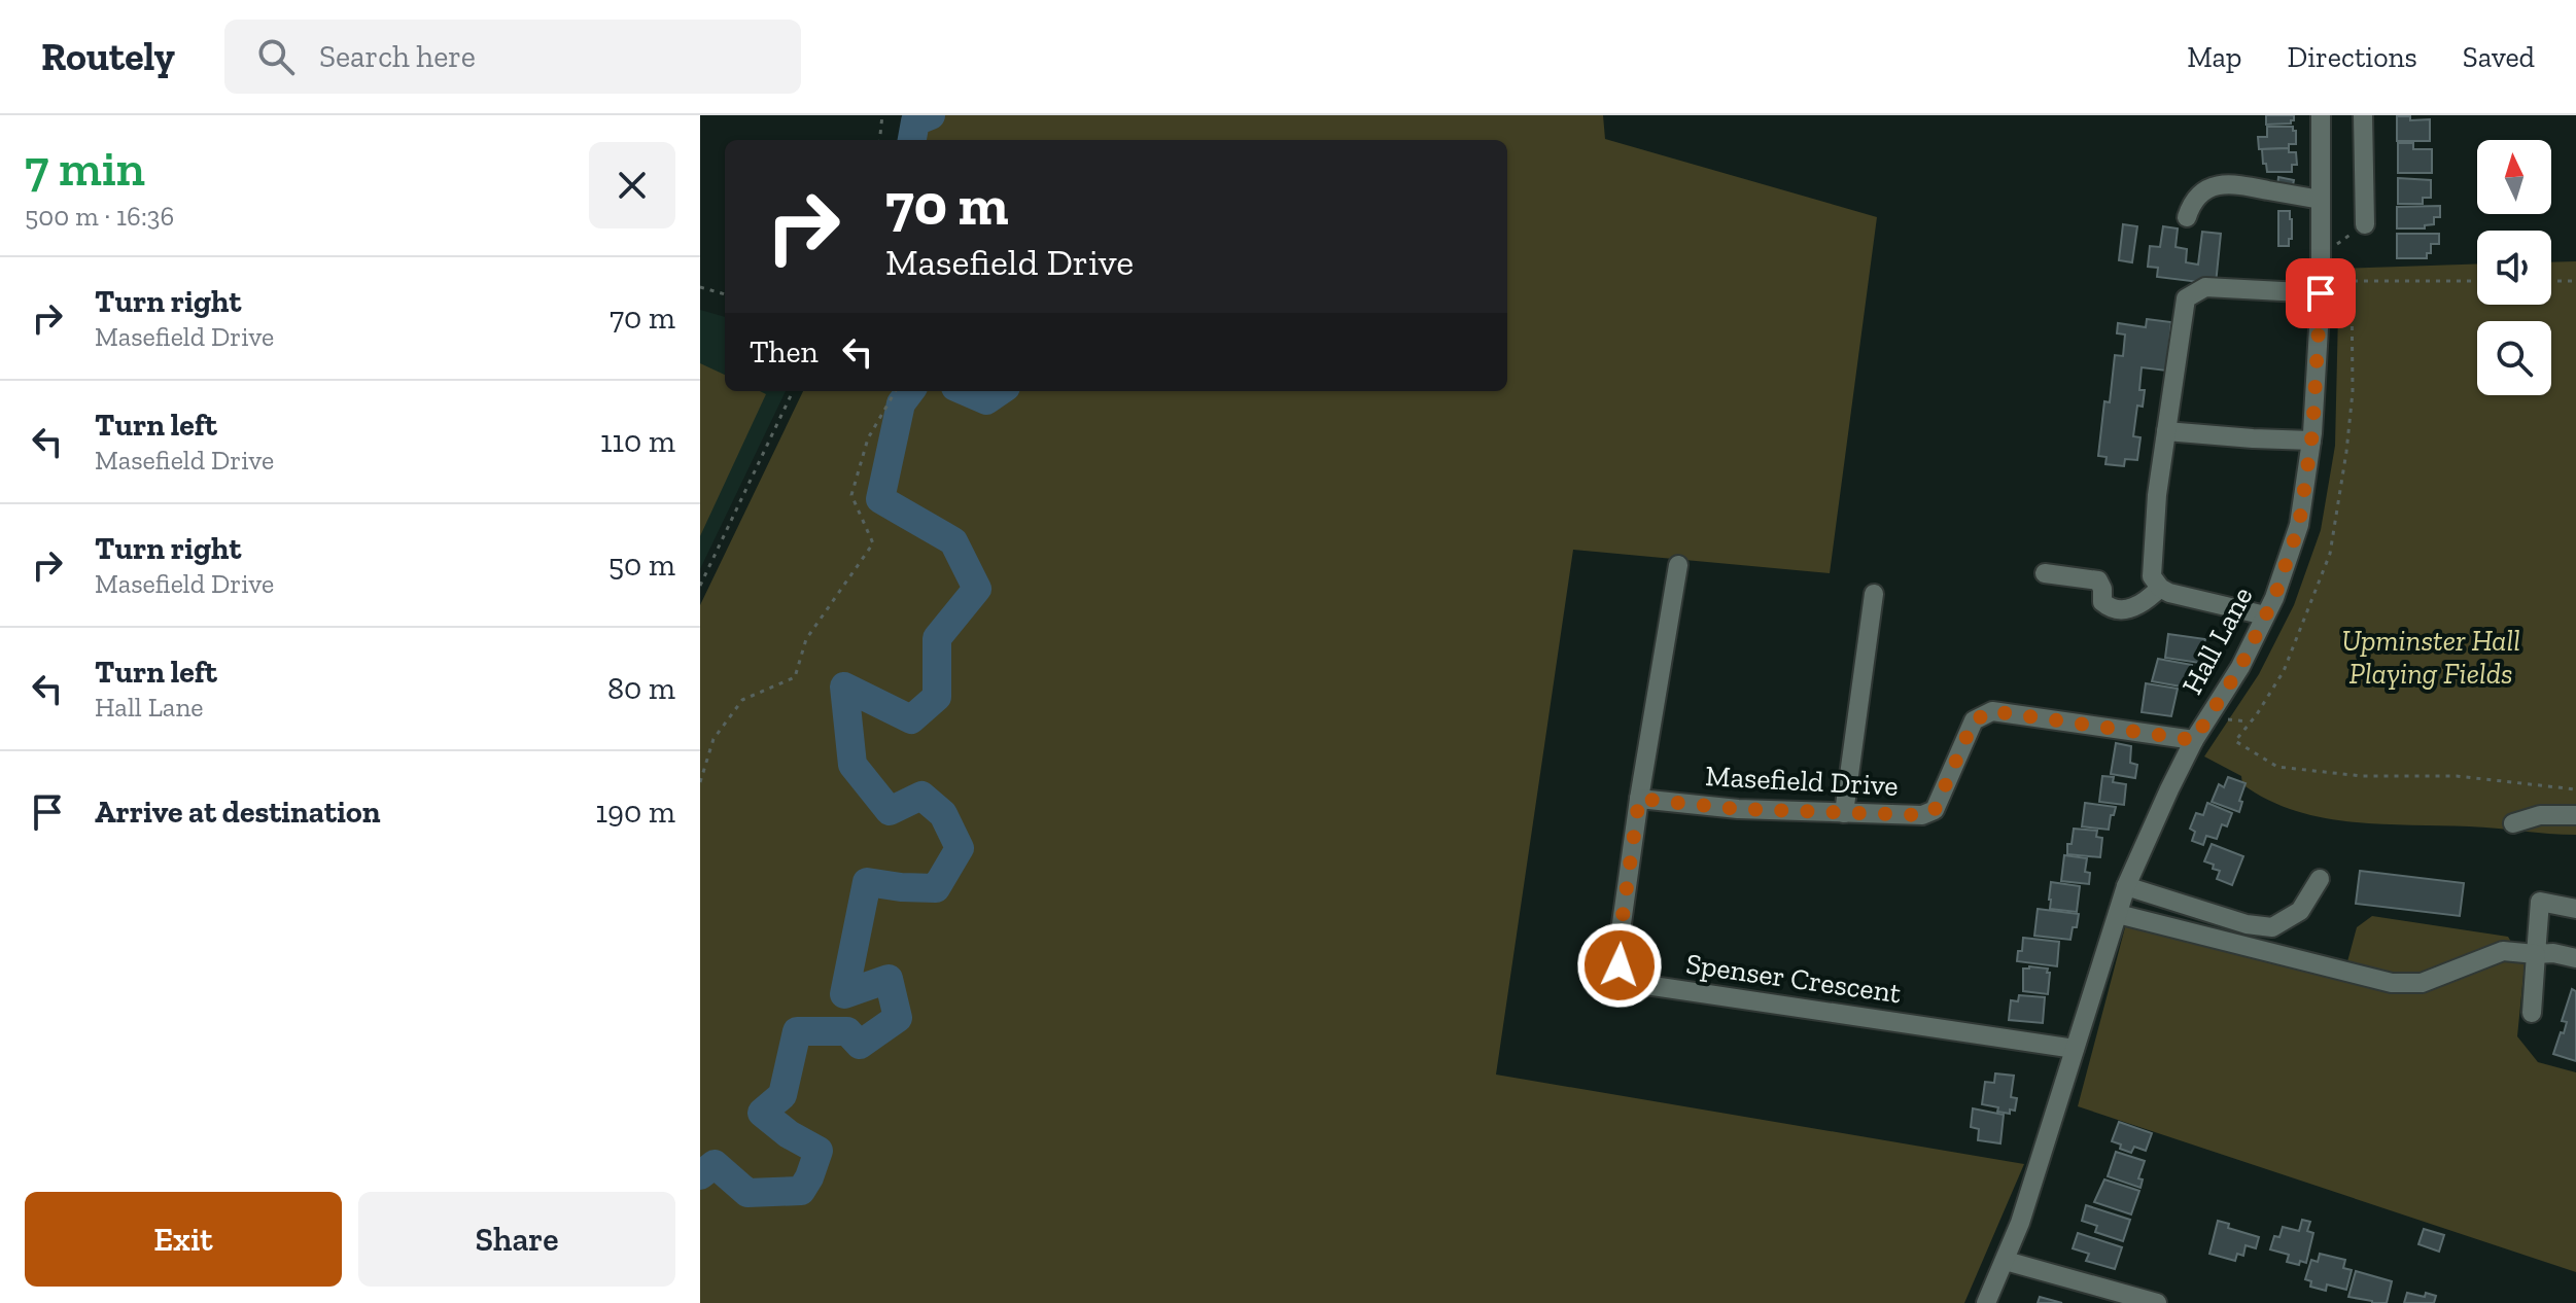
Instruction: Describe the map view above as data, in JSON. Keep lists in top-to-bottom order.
{
  "streets": {
    "street": ["Hall Lane", "Masefield Drive", "Spenser Crescent"]
  },
  "crossings": [
    ["Hall Lane", "Masefield Drive"],
    ["Hall Lane", "Spenser Crescent"],
    ["Masefield Drive", "Spenser Crescent"]
  ],
  "parks": ["Upminster Hall Playing Fields"],
  "north": "top",
  "page": {
    "header": "Routely",
    "search": "Search here",
    "nav": ["Map", "Directions", "Saved"],
    "heading": ["7 min", "500 m · 16:36"],
    "turn": ["70 m", "Masefield Drive"],
    "list": [
      {
        "name": "Turn right",
        "note": "Masefield Drive",
        "value": "70 m"
      },
      {
        "name": "Turn left",
        "note": "Masefield Drive",
        "value": "110 m"
      },
      {
        "name": "Turn right",
        "note": "Masefield Drive",
        "value": "50 m"
      },
      {
        "name": "Turn left",
        "note": "Hall Lane",
        "value": "80 m"
      },
      {
        "name": "Arrive at destination",
        "value": "190 m"
      }
    ],
    "then": "Then",
    "buttons": ["Exit", "Share"]
  }
}
